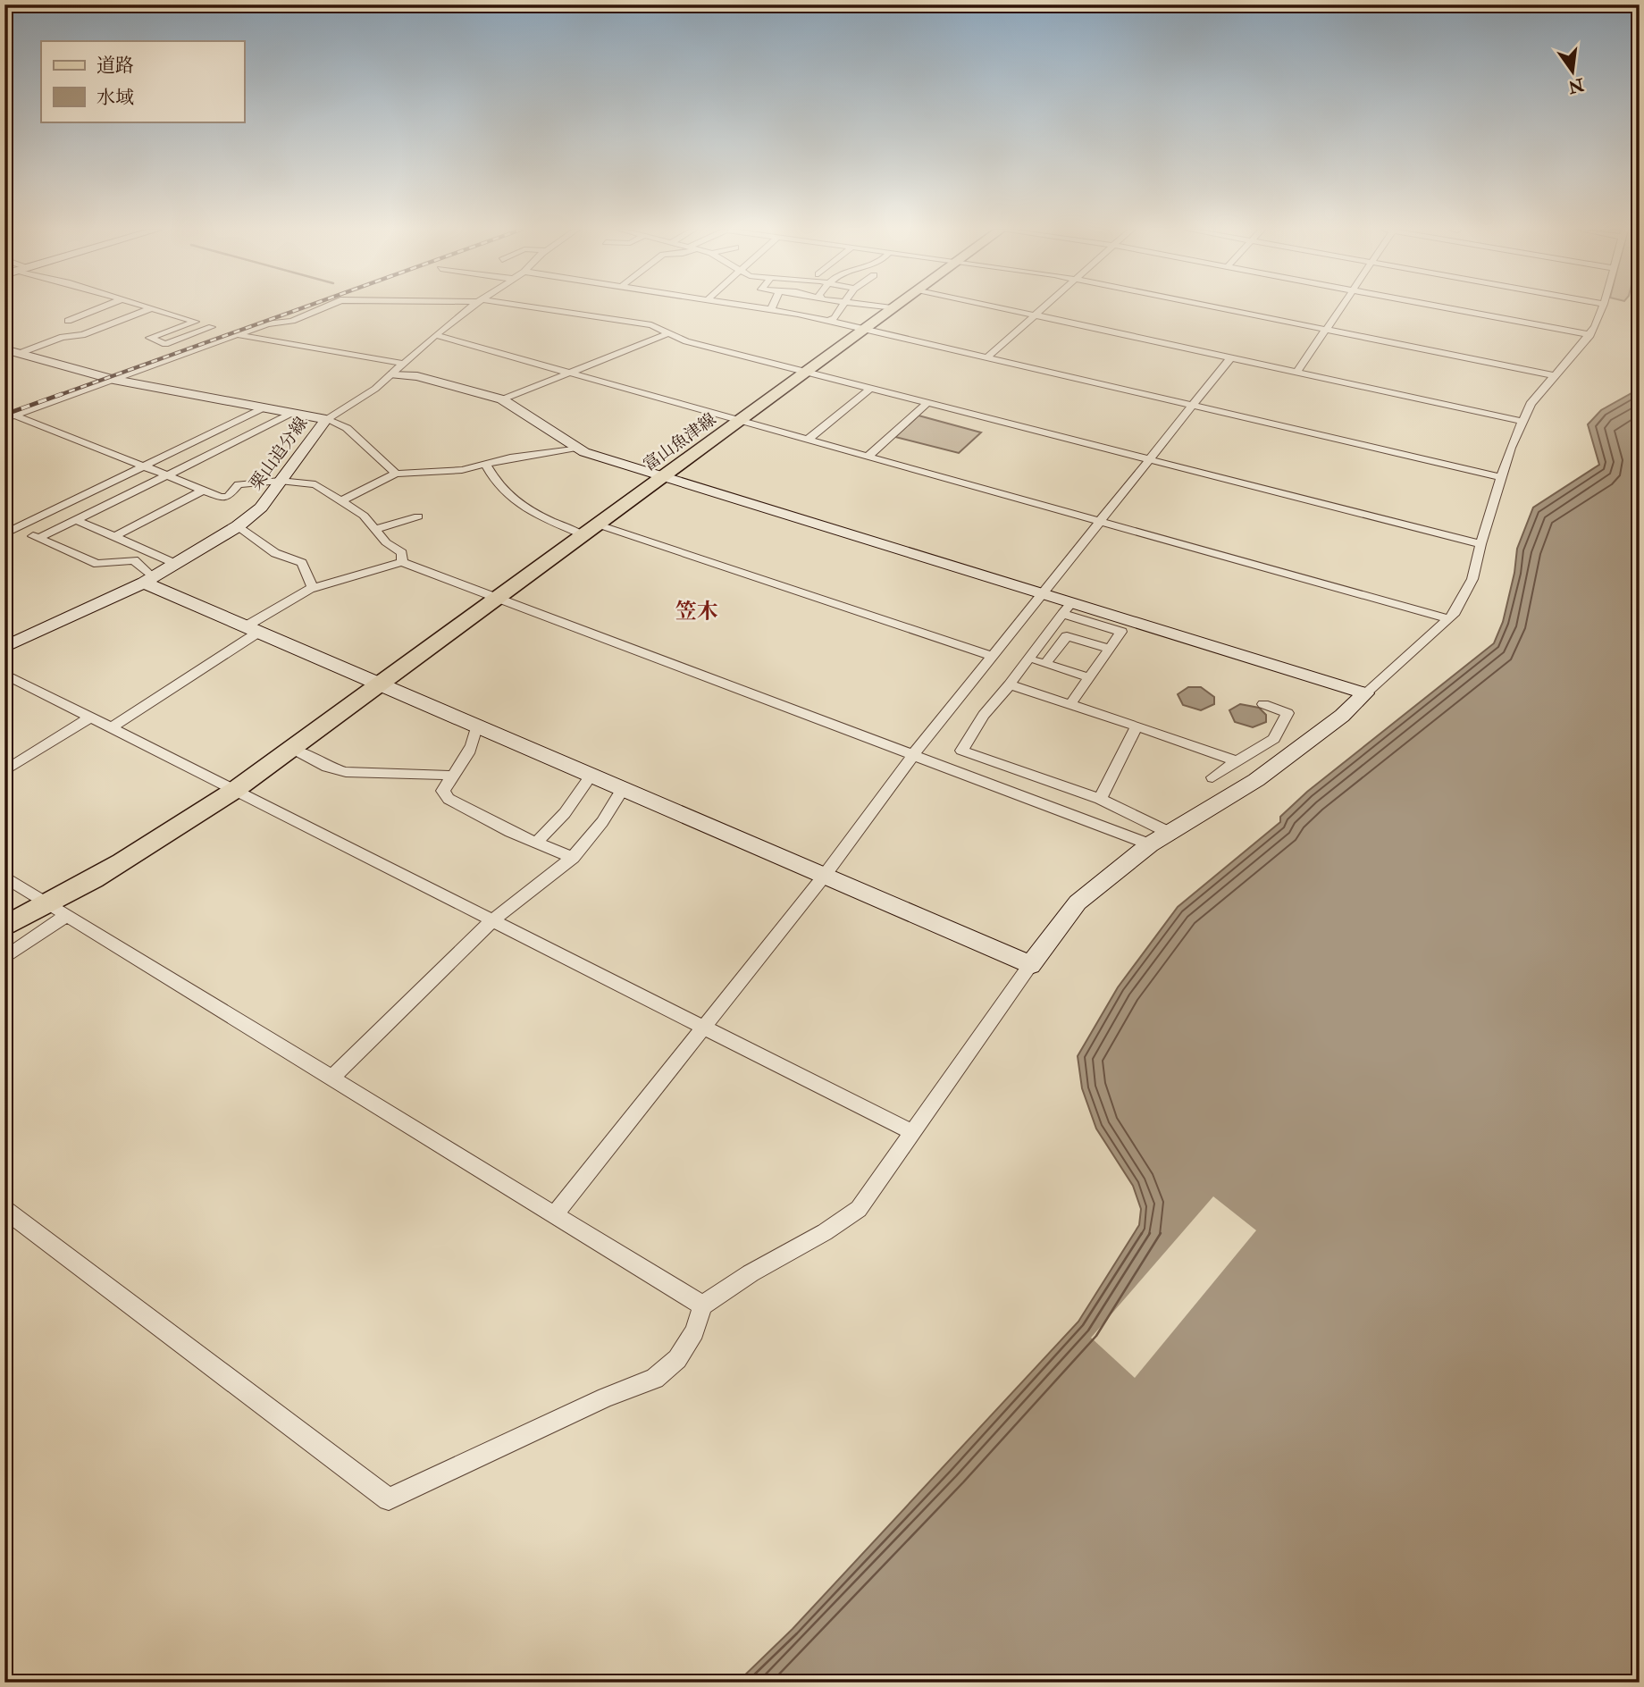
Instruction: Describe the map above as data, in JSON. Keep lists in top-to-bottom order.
{
  "streets": {
    "main road": ["富山魚津線"],
    "street": ["栗山追分線"]
  },
  "districts": ["笠木"],
  "legend": ["道路", "水域"],
  "north": "bottom"
}
